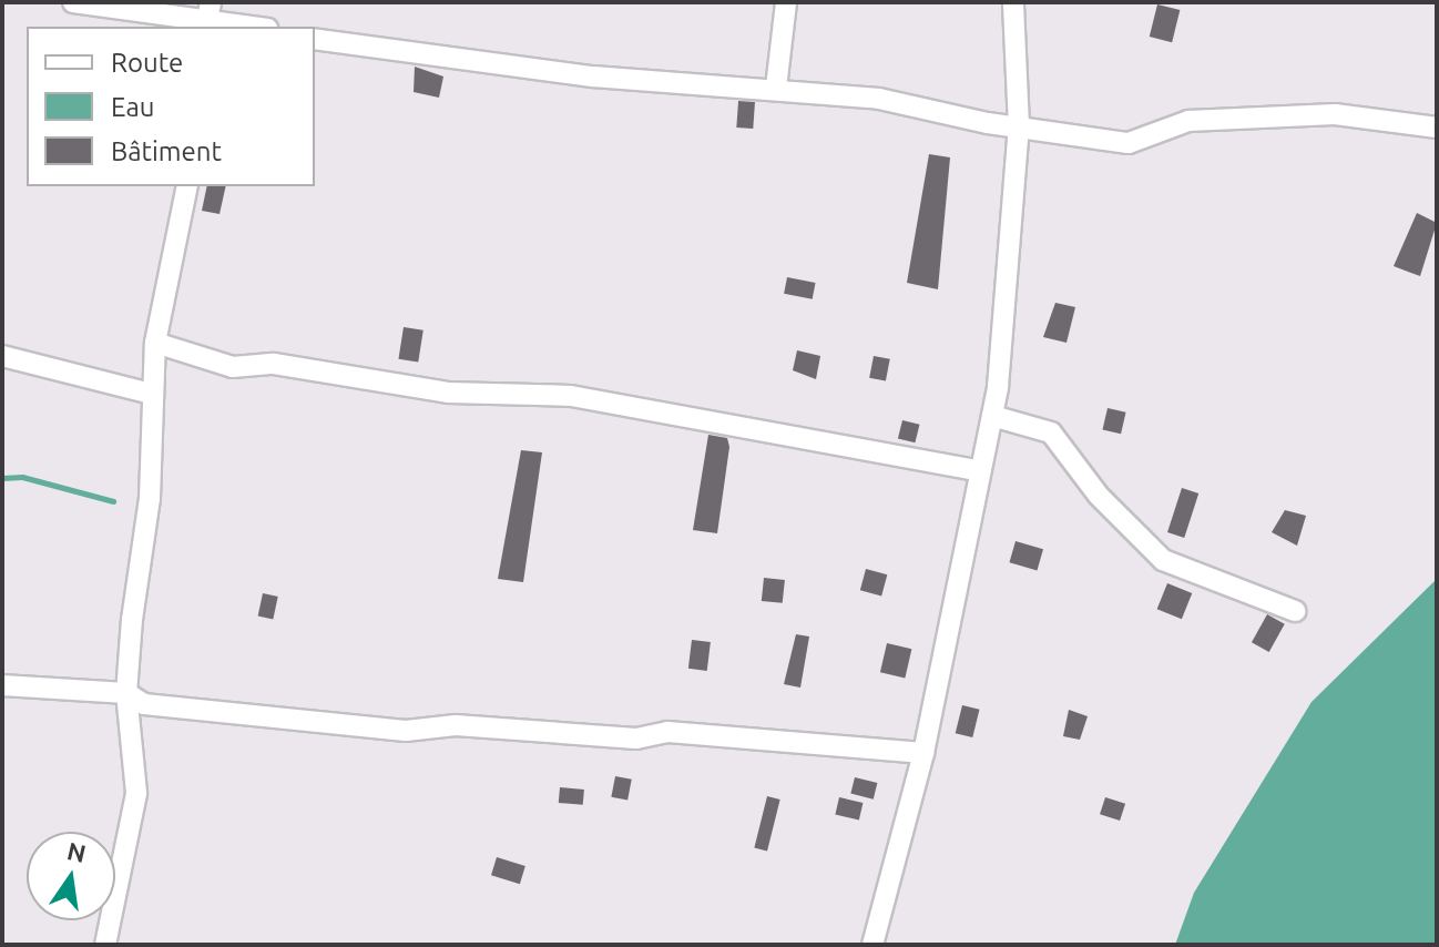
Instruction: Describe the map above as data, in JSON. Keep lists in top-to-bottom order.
{
  "legend": ["Route", "Eau", "Bâtiment"],
  "north": "top"
}
